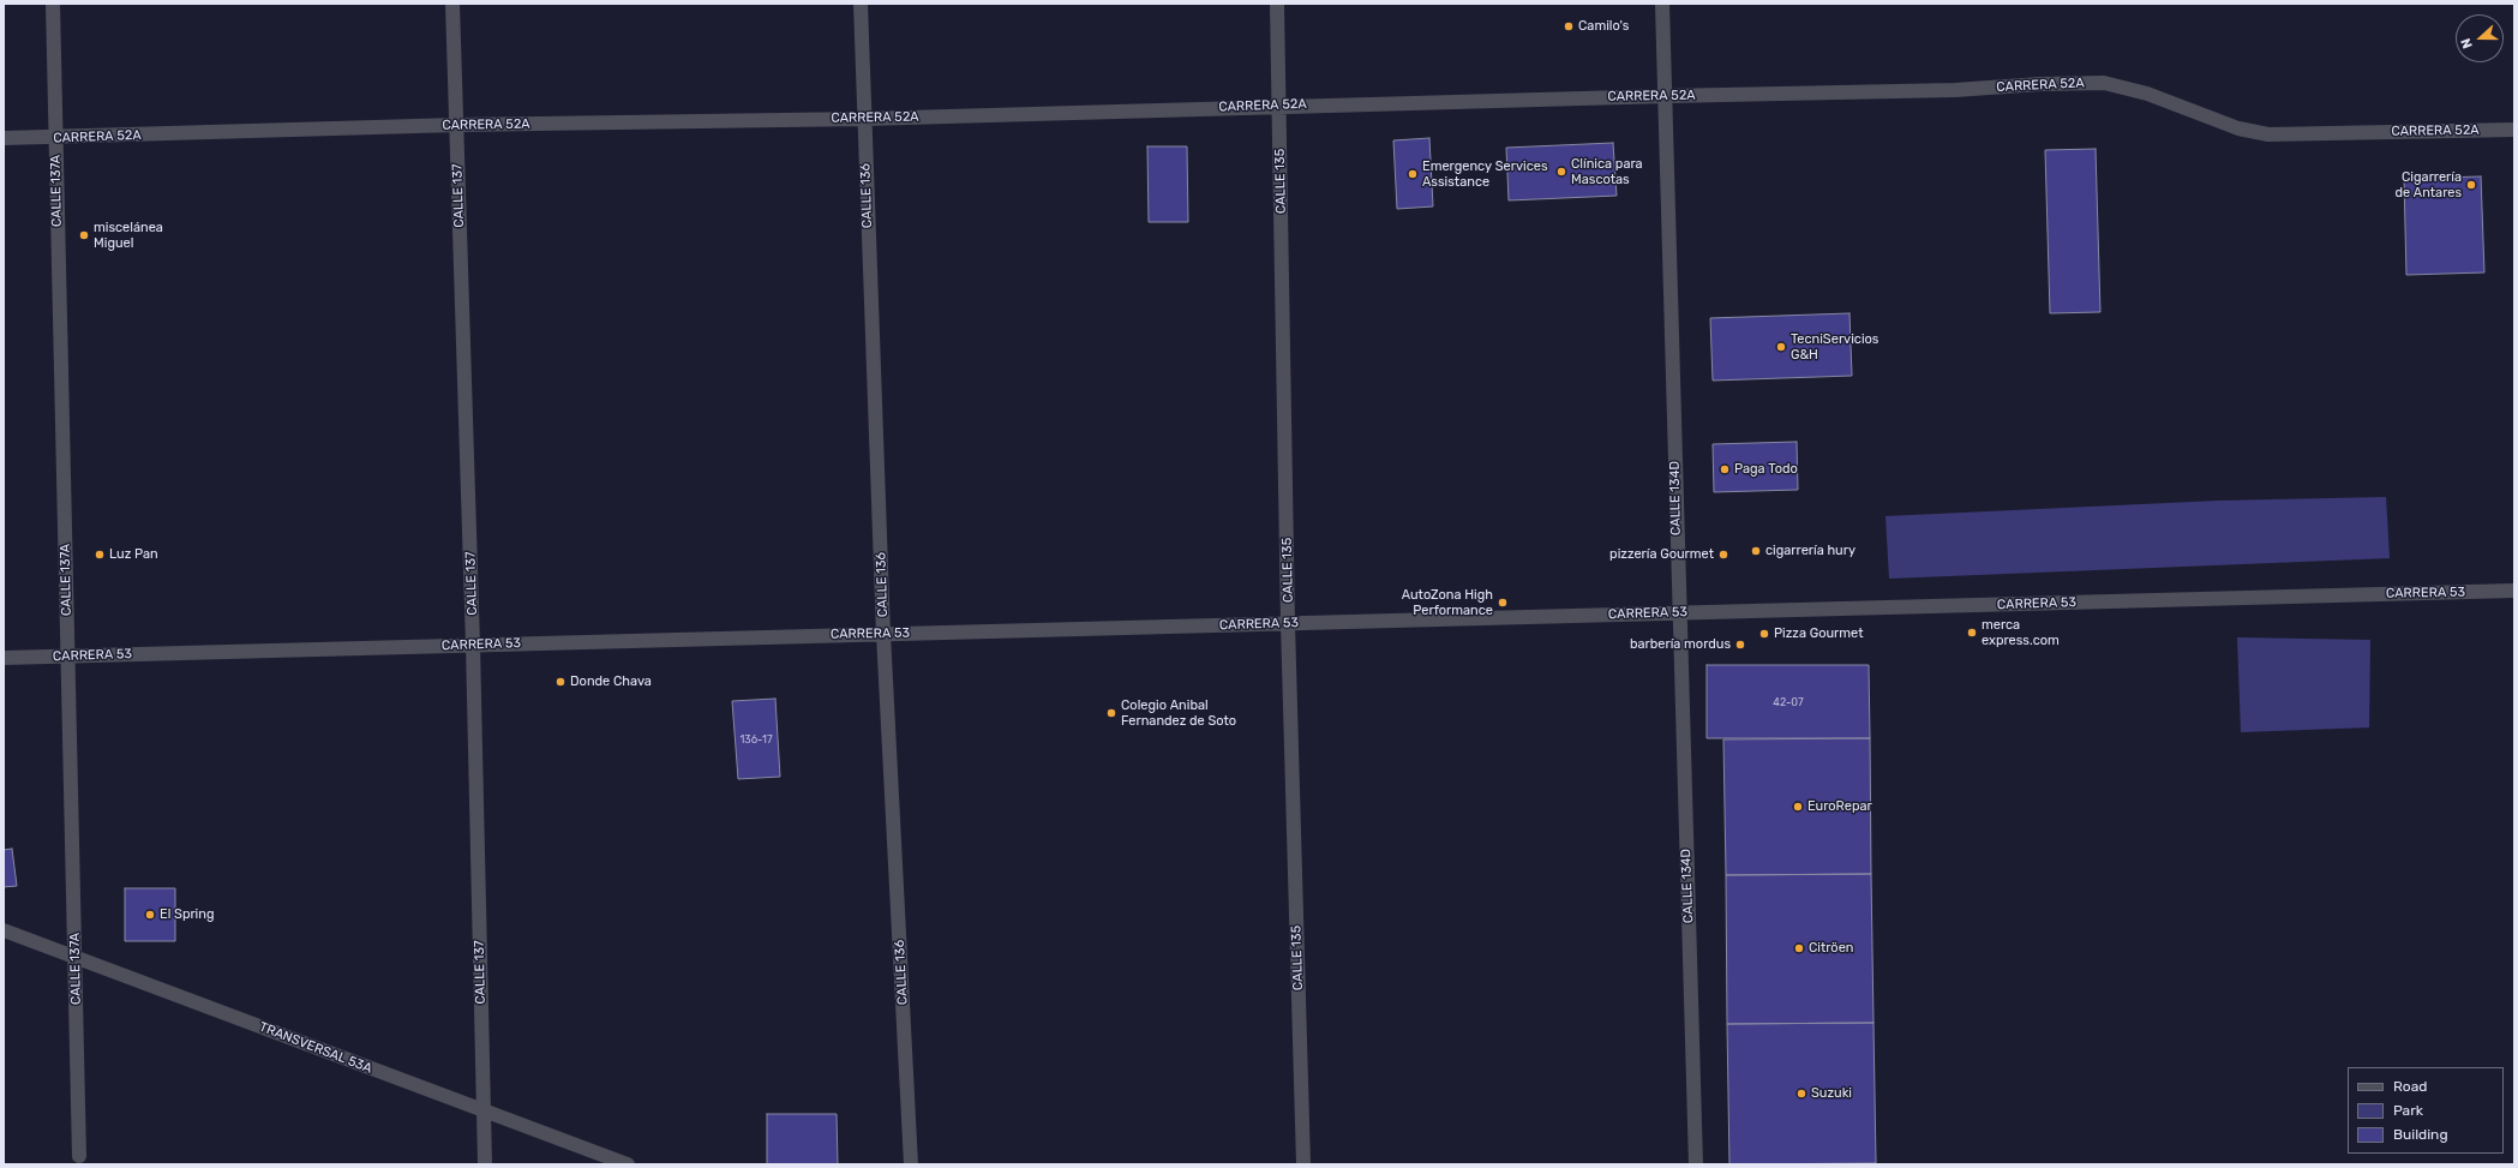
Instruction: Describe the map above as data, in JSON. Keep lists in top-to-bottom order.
{
  "streets": {
    "street": [
      "CARRERA 52A",
      "CALLE 135",
      "CALLE 137A",
      "CALLE 137",
      "CALLE 136",
      "CALLE 134D",
      "CARRERA 53",
      "TRANSVERSAL 53A"
    ]
  },
  "crossings": [
    ["CARRERA 52A", "CALLE 135"],
    ["CARRERA 52A", "CALLE 137A"],
    ["CARRERA 52A", "CALLE 137"],
    ["CARRERA 52A", "CALLE 136"],
    ["CARRERA 52A", "CALLE 134D"],
    ["CALLE 135", "CARRERA 53"],
    ["CALLE 137A", "CARRERA 53"],
    ["CALLE 137A", "TRANSVERSAL 53A"],
    ["CALLE 137", "CARRERA 53"],
    ["CALLE 137", "TRANSVERSAL 53A"],
    ["CALLE 136", "CARRERA 53"],
    ["CALLE 134D", "CARRERA 53"]
  ],
  "places": [
    "Camilo's",
    "Clínica para Mascotas",
    "Emergency Services Assistance",
    "Cigarrería de Antares",
    "miscelánea Miguel",
    "TecniServicios G&H",
    "Paga Todo",
    "cigarrería hury",
    "Luz Pan",
    "pizzería Gourmet",
    "AutoZona High Performance",
    "merca express.com",
    "Pizza Gourmet",
    "barbería mordus",
    "Donde Chava",
    "Colegio Anibal Fernandez de Soto",
    "EuroRepar",
    "El Spring",
    "Citröen",
    "Suzuki"
  ],
  "house_numbers": ["42-07", "136-17"],
  "legend": ["Road", "Park", "Building"],
  "north": "left"
}
